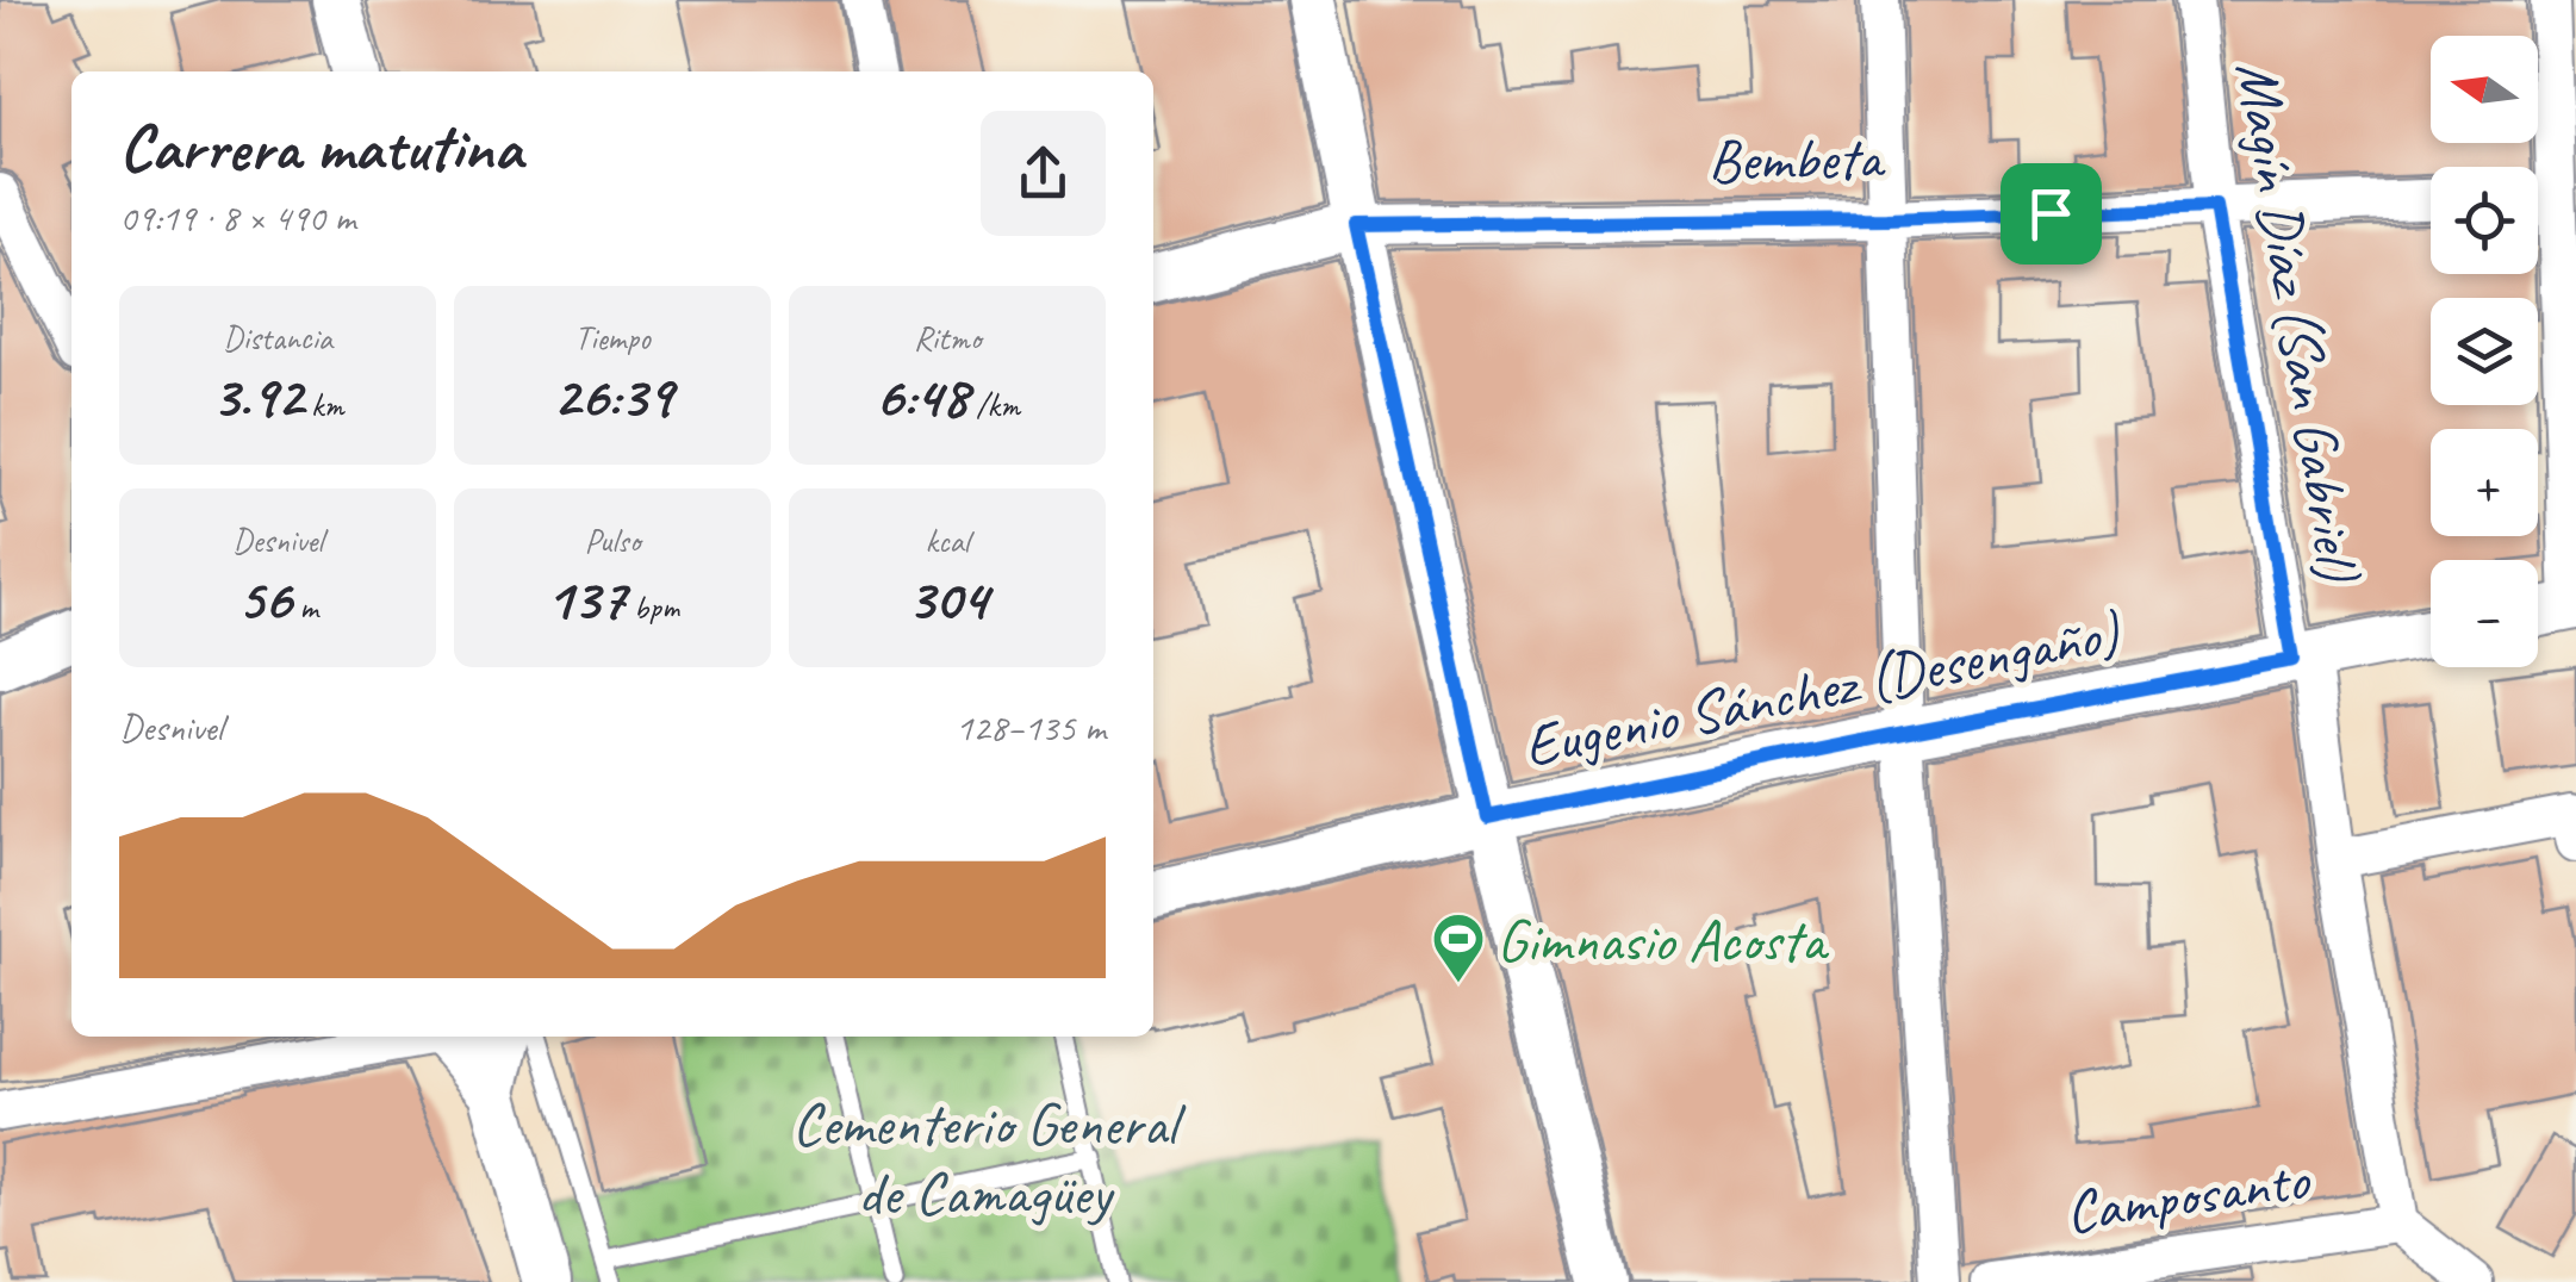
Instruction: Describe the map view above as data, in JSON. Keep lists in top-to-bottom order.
{
  "streets": {
    "street": [
      "Bembeta",
      "Magín Díaz (San Gabriel)",
      "Eugenio Sánchez (Desengaño)",
      "Camposanto"
    ]
  },
  "crossings": [
    ["Bembeta", "Magín Díaz (San Gabriel)"],
    ["Magín Díaz (San Gabriel)", "Eugenio Sánchez (Desengaño)"],
    ["Magín Díaz (San Gabriel)", "Camposanto"]
  ],
  "parks": ["Cementerio General de Camagüey"],
  "places": {
    "sports": ["Gimnasio Acosta"]
  },
  "north": "left",
  "page": {
    "map_buttons": ["+", "−"],
    "heading": ["Carrera matutina", "09:19 · 8 × 490 m"],
    "stats": [
      ["Distancia", "3.92 km"],
      ["Tiempo", "26:39"],
      ["Ritmo", "6:48 /km"],
      ["Desnivel", "56 m"],
      ["Pulso", "137 bpm"],
      ["kcal", "304"]
    ],
    "chart": ["Desnivel", "128–135 m"]
  }
}
